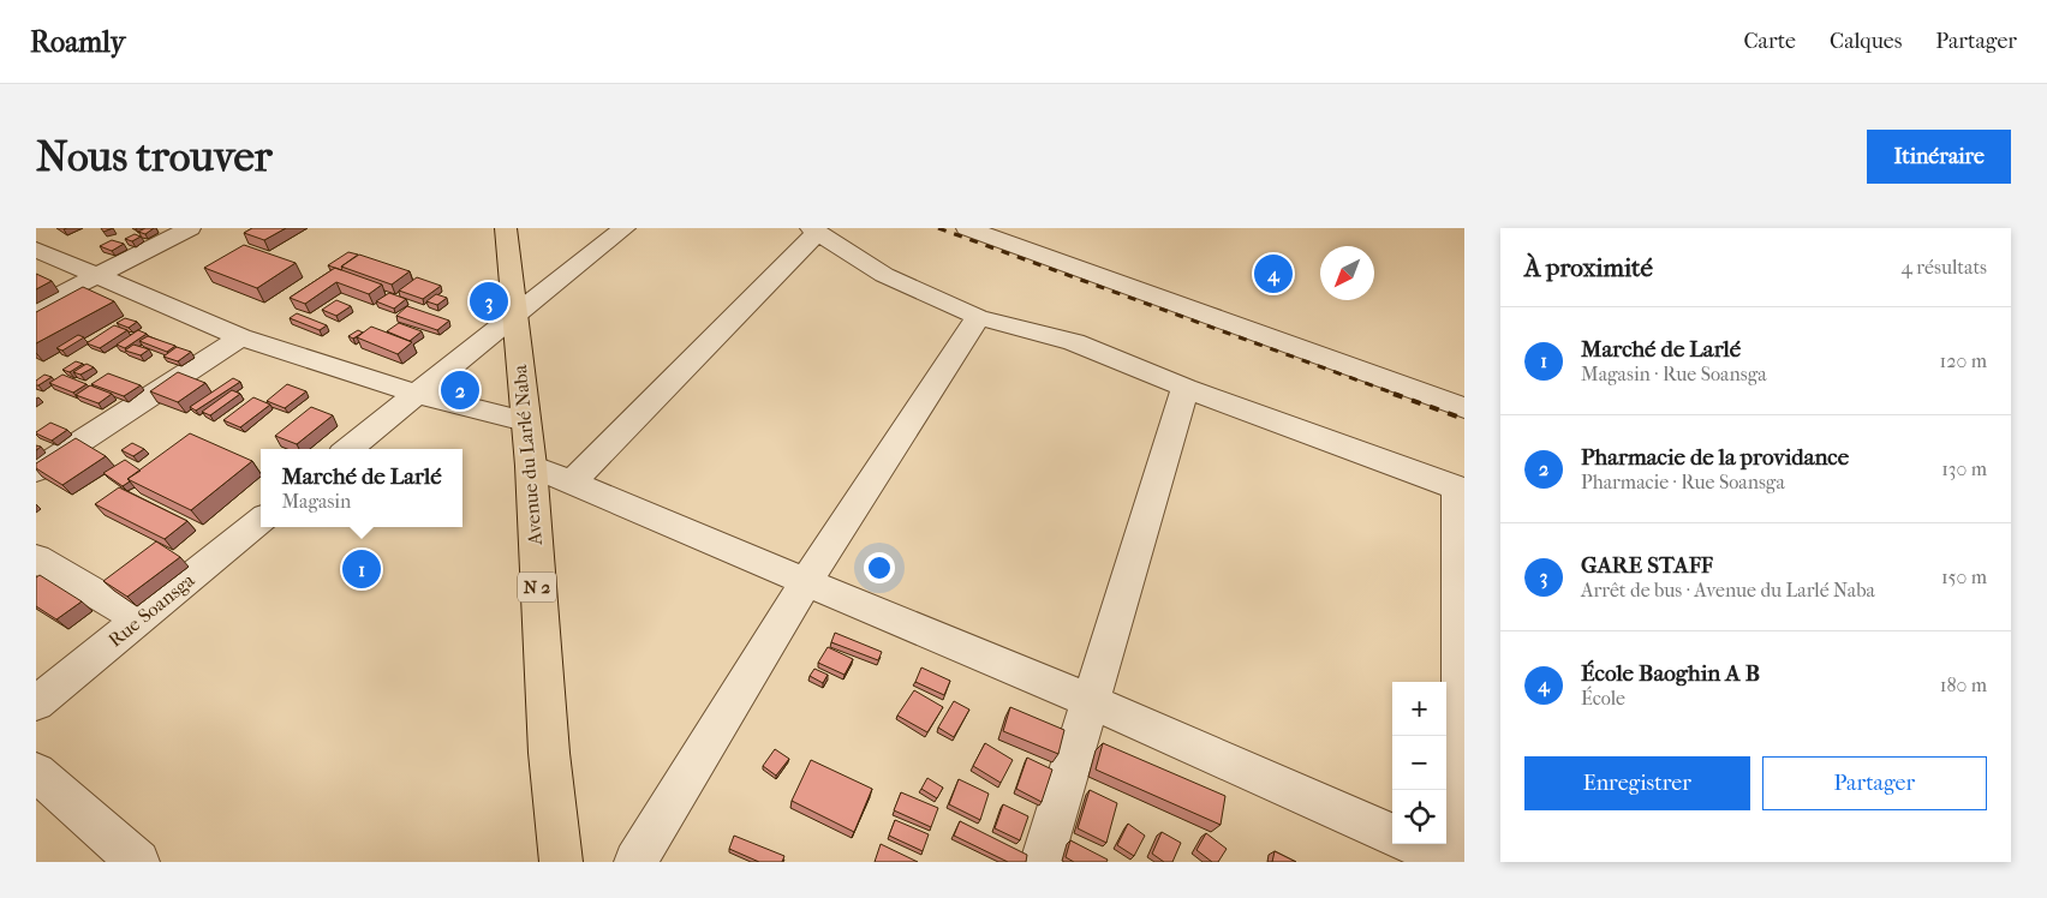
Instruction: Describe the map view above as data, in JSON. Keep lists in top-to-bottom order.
{
  "streets": {
    "main road": ["Avenue du Larlé Naba", "N 2"],
    "street": ["Rue Soansga"]
  },
  "north": "bottom left",
  "page": {
    "header": "Roamly",
    "nav": ["Carte", "Calques", "Partager"],
    "buttons": [
      "Itinéraire",
      ["Enregistrer", "Partager"]
    ],
    "title": "Nous trouver",
    "heading": ["À proximité", "4 résultats"],
    "pins": [
      "4",
      "3",
      "2",
      "1"
    ],
    "list": [
      {
        "mark": "1",
        "name": "Marché de Larlé",
        "note": "Magasin · Rue Soansga",
        "value": "120 m"
      },
      {
        "mark": "2",
        "name": "Pharmacie de la providance",
        "note": "Pharmacie · Rue Soansga",
        "value": "130 m"
      },
      {
        "mark": "3",
        "name": "GARE STAFF",
        "note": "Arrêt de bus · Avenue du Larlé Naba",
        "value": "150 m"
      },
      {
        "mark": "4",
        "name": "École Baoghin A B",
        "note": "École",
        "value": "180 m"
      }
    ],
    "popup": ["Marché de Larlé", "Magasin"],
    "map_buttons": ["+", "−"]
  }
}
